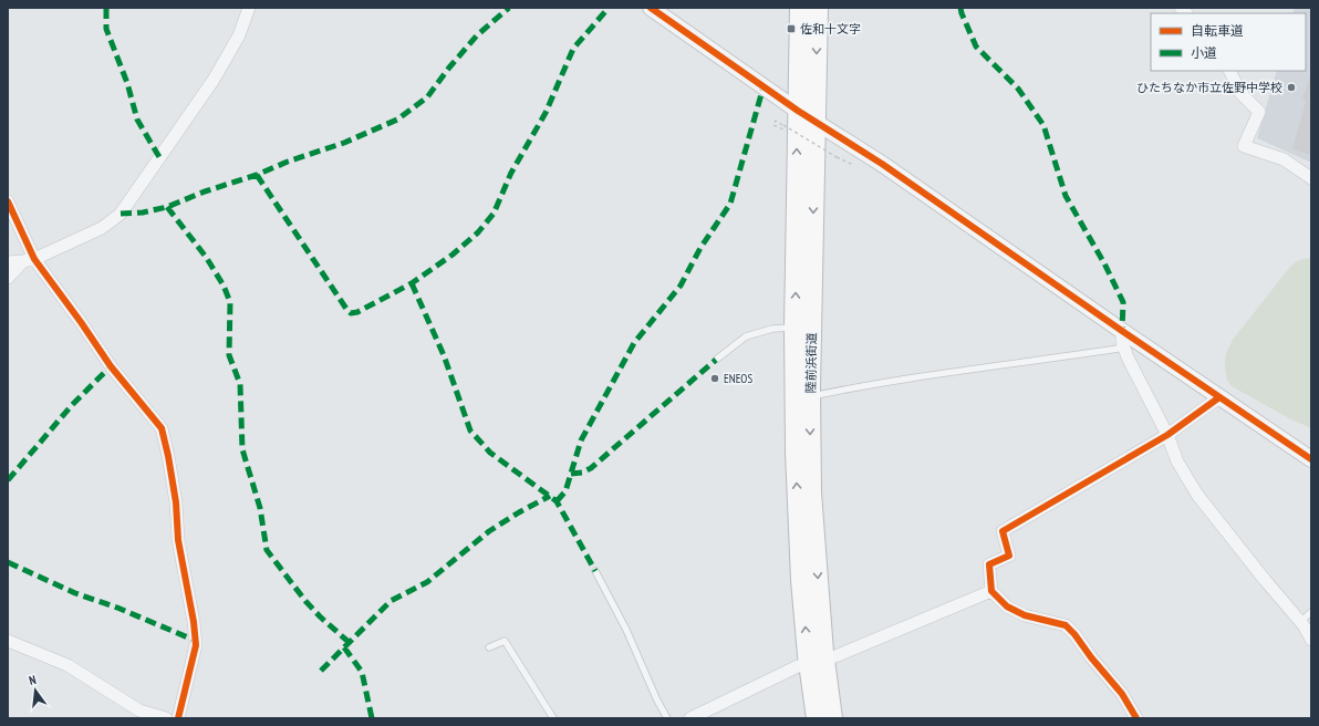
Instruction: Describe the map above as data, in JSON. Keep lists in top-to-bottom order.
{
  "streets": {
    "highway": ["陸前浜街道"]
  },
  "places": {
    "transit": ["佐和十文字"],
    "other": ["ひたちなか市立佐野中学校", "ENEOS"]
  },
  "legend": ["自転車道", "小道"],
  "north": "top"
}
